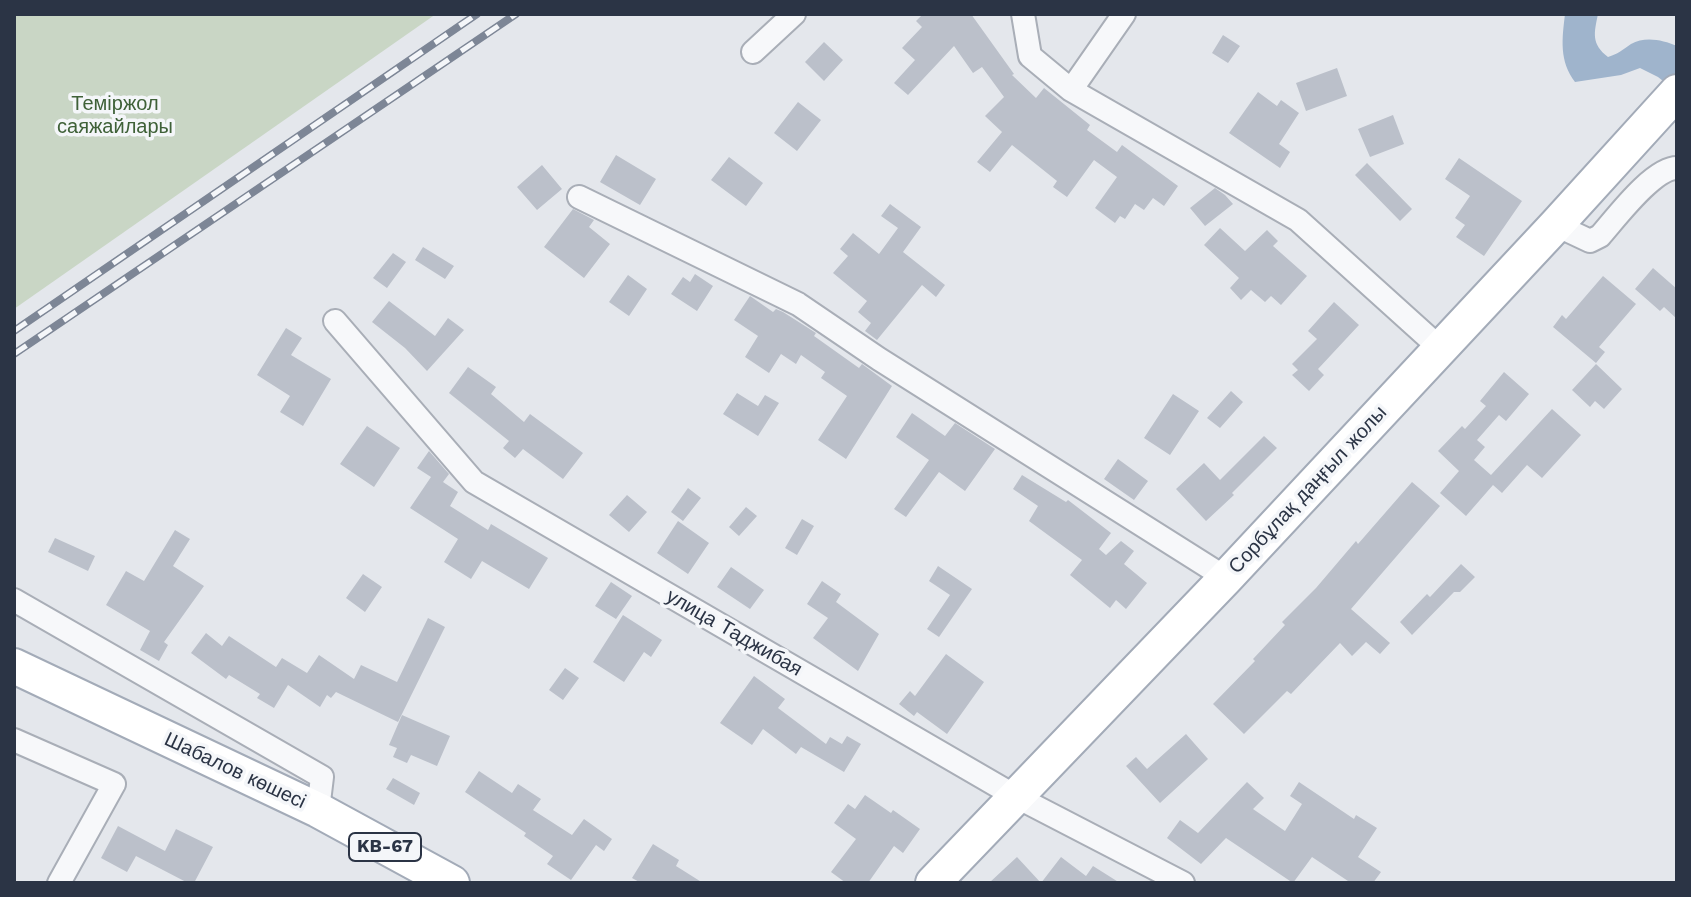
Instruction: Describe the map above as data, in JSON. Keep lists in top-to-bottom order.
{
  "streets": {
    "main road": ["Сорбұлақ даңғыл жолы", "Шабалов көшесі", "KB-67"],
    "street": ["улица Таджибая"]
  },
  "crossings": [
    ["Сорбұлақ даңғыл жолы", "улица Таджибая"]
  ],
  "parks": ["Теміржол саяжайлары"]
}
